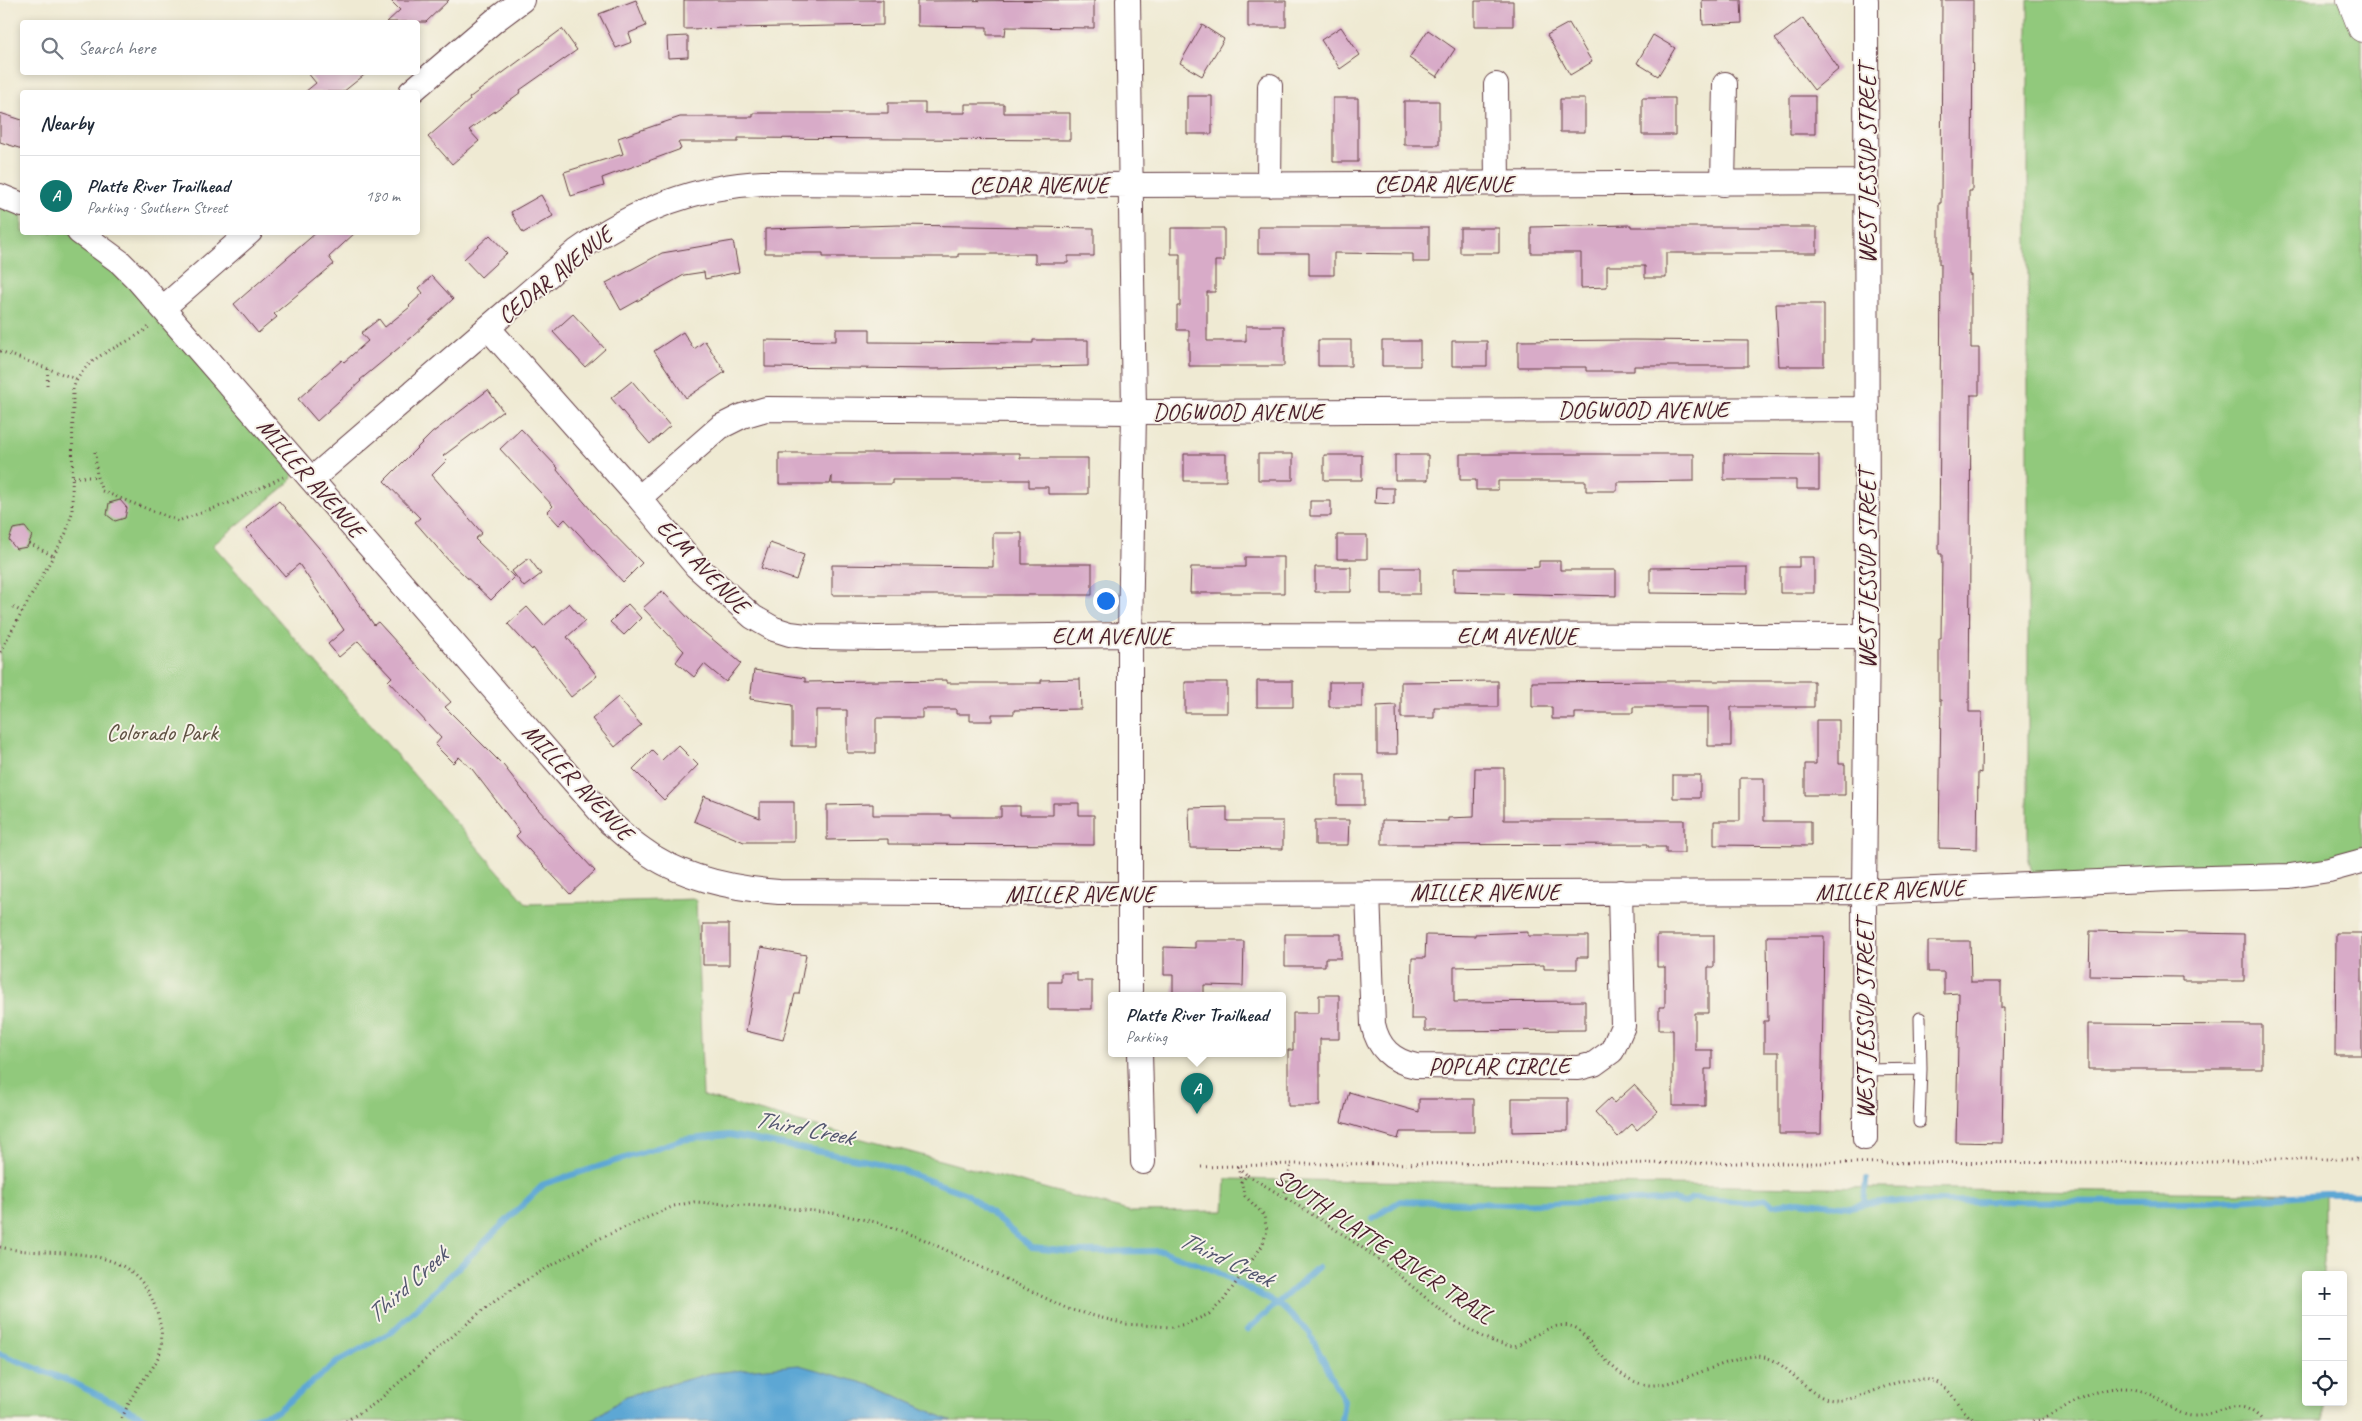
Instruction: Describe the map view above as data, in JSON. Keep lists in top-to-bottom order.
{
  "streets": {
    "street": [
      "WEST JESSUP STREET",
      "CEDAR AVENUE",
      "DOGWOOD AVENUE",
      "MILLER AVENUE",
      "ELM AVENUE",
      "POPLAR CIRCLE"
    ],
    "path": ["SOUTH PLATTE RIVER TRAIL"]
  },
  "crossings": [
    ["WEST JESSUP STREET", "CEDAR AVENUE"],
    ["WEST JESSUP STREET", "DOGWOOD AVENUE"],
    ["WEST JESSUP STREET", "MILLER AVENUE"],
    ["WEST JESSUP STREET", "ELM AVENUE"],
    ["CEDAR AVENUE", "MILLER AVENUE"],
    ["CEDAR AVENUE", "ELM AVENUE"],
    ["DOGWOOD AVENUE", "ELM AVENUE"],
    ["MILLER AVENUE", "POPLAR CIRCLE"]
  ],
  "water": ["Third Creek"],
  "parks": ["Colorado Park"],
  "page": {
    "search": "Search here",
    "heading": "Nearby",
    "list": [
      {
        "mark": "A",
        "name": "Platte River Trailhead",
        "note": "Parking · Southern Street",
        "value": "180 m"
      }
    ],
    "popup": ["Platte River Trailhead", "Parking"],
    "pins": "A",
    "map_buttons": ["+", "−"]
  }
}
